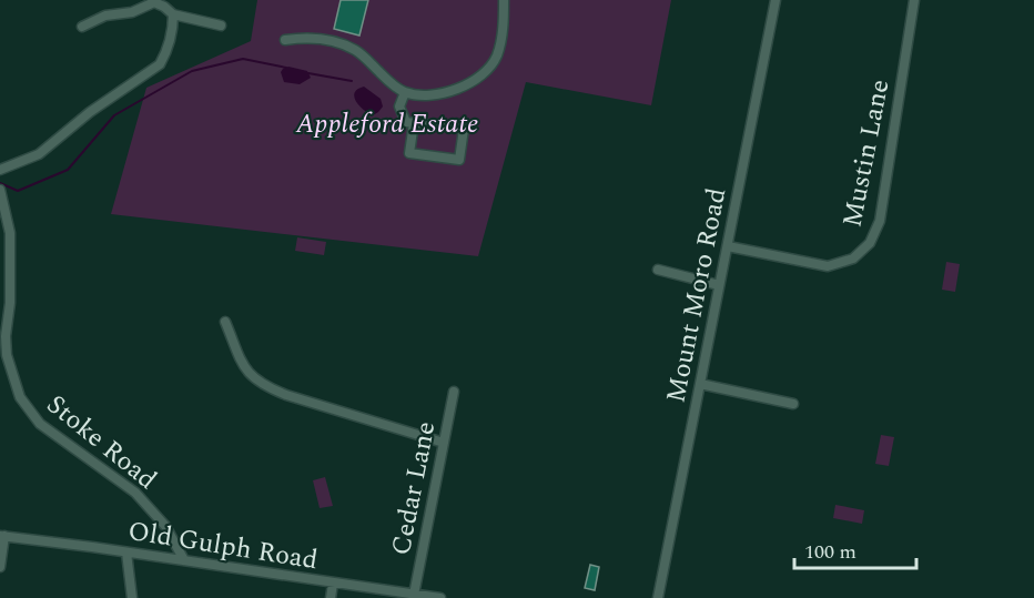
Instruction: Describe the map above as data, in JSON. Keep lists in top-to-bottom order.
{
  "streets": {
    "street": [
      "Mustin Lane",
      "Mount Moro Road",
      "Stoke Road",
      "Cedar Lane",
      "Old Gulph Road"
    ]
  },
  "crossings": [
    ["Mustin Lane", "Mount Moro Road"],
    ["Stoke Road", "Old Gulph Road"],
    ["Cedar Lane", "Old Gulph Road"]
  ],
  "parks": ["Appleford Estate"],
  "scale_bar": "100 m"
}
